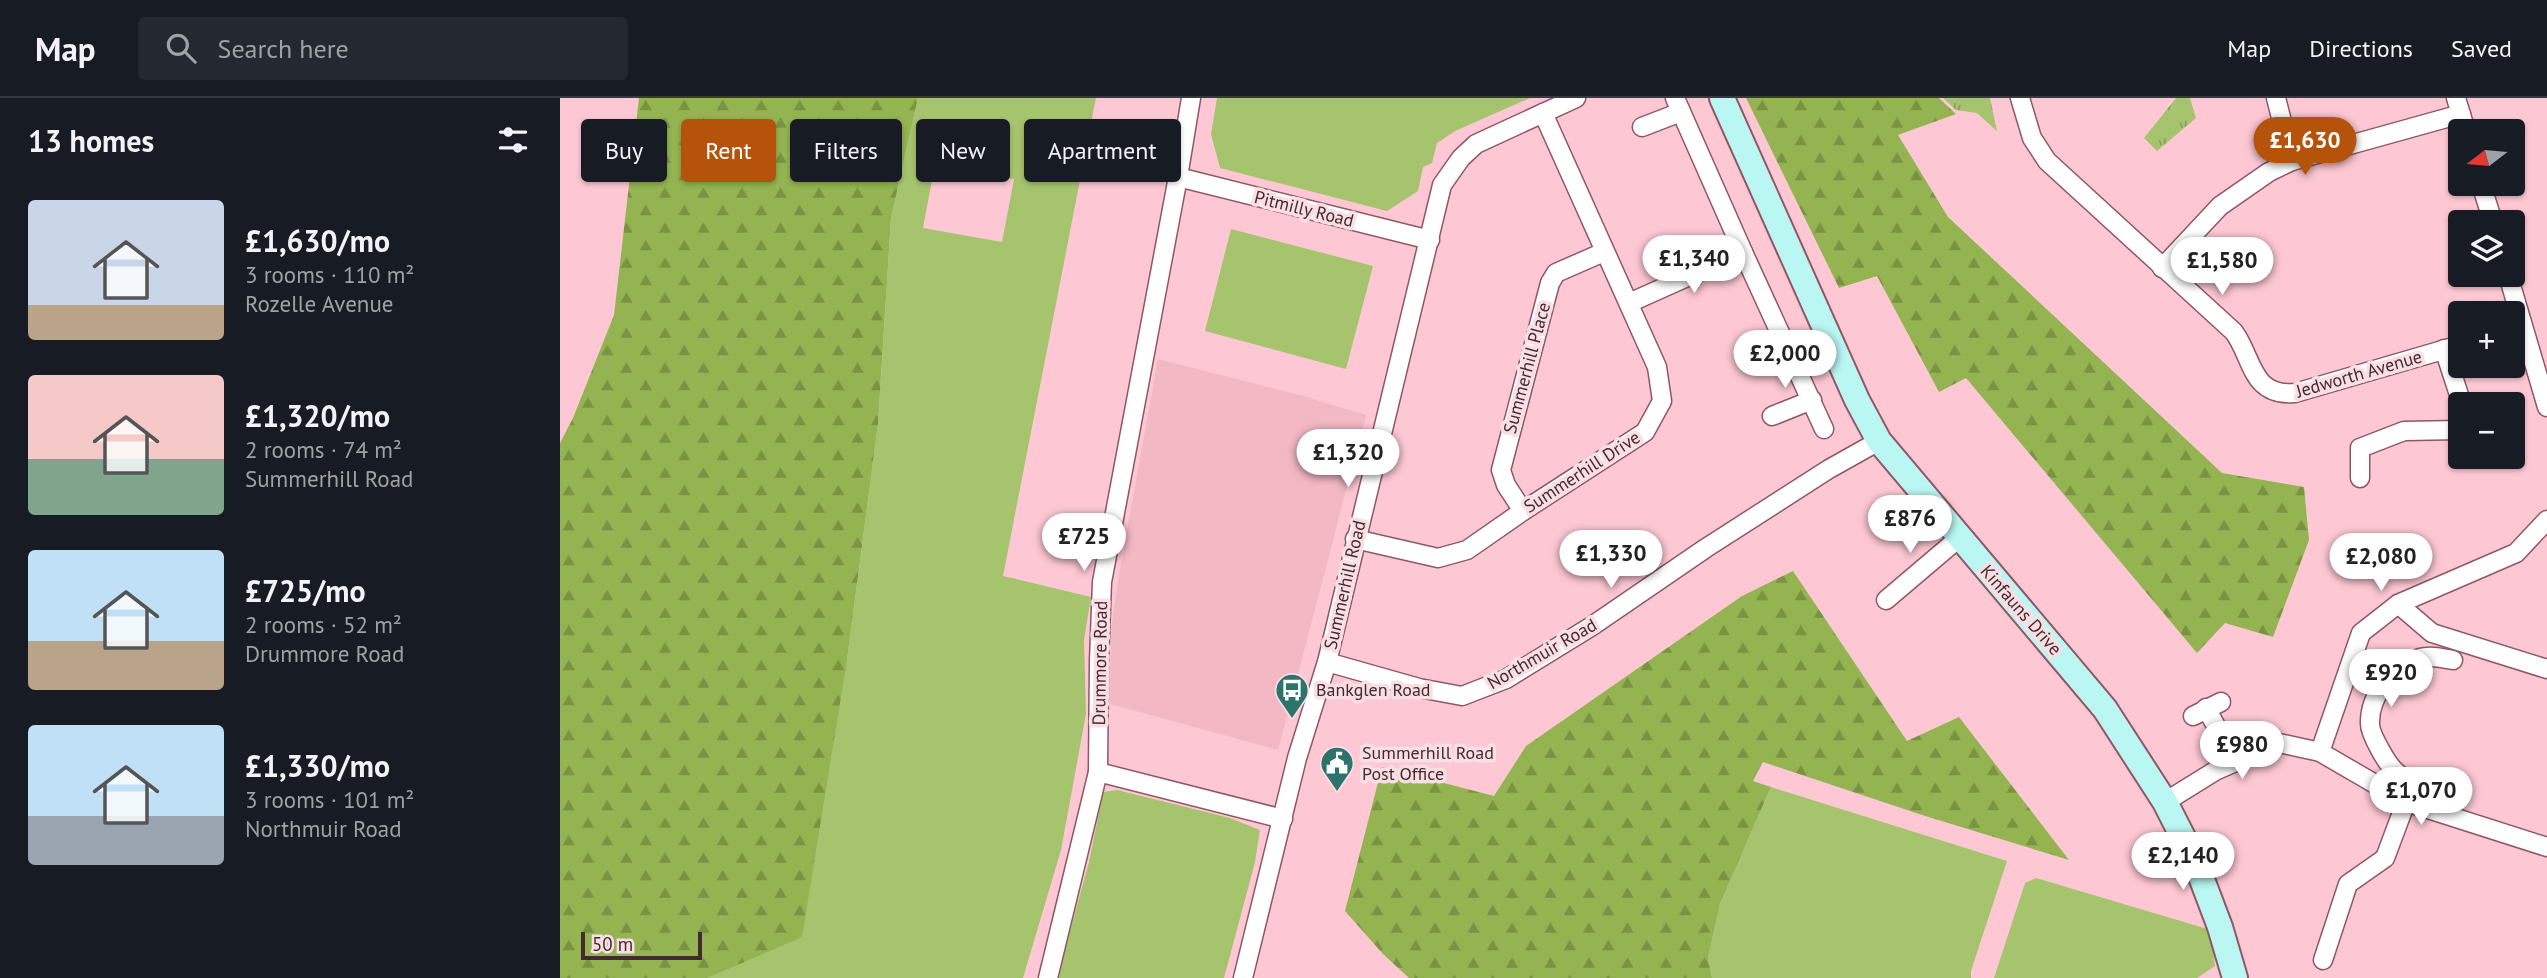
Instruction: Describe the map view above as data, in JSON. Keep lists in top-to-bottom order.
{
  "streets": {
    "street": [
      "Pitmilly Road",
      "Summerhill Place",
      "Jedworth Avenue",
      "Summerhill Drive",
      "Summerhill Road",
      "Kinfauns Drive",
      "Northmuir Road",
      "Drummore Road"
    ]
  },
  "crossings": [
    ["Pitmilly Road", "Summerhill Road"],
    ["Summerhill Place", "Summerhill Drive"],
    ["Summerhill Drive", "Summerhill Road"],
    ["Summerhill Road", "Northmuir Road"],
    ["Kinfauns Drive", "Northmuir Road"]
  ],
  "places": {
    "bus stop": ["Bankglen Road"],
    "public building": ["Summerhill Road Post Office"]
  },
  "scale_bar": "50 m",
  "north": "left",
  "page": {
    "header": "Map",
    "search": "Search here",
    "nav": ["Map", "Directions", "Saved"],
    "heading": "13 homes",
    "price": [
      "£1,630",
      "£1,340",
      "£1,580",
      "£2,000",
      "£1,320",
      "£876",
      "£725",
      "£1,330",
      "£2,080",
      "£920",
      "£980",
      "£1,070",
      "£2,140"
    ],
    "map_buttons": ["+", "−"],
    "chip": [
      "Buy",
      "Rent",
      "Filters",
      "New",
      "Apartment"
    ],
    "list": [
      {
        "name": "£1,630/mo",
        "note": "3 rooms · 110 m² · Rozelle Avenue"
      },
      {
        "name": "£1,320/mo",
        "note": "2 rooms · 74 m² · Summerhill Road"
      },
      {
        "name": "£725/mo",
        "note": "2 rooms · 52 m² · Drummore Road"
      },
      {
        "name": "£1,330/mo",
        "note": "3 rooms · 101 m² · Northmuir Road"
      }
    ],
    "scale": "50 m"
  }
}
